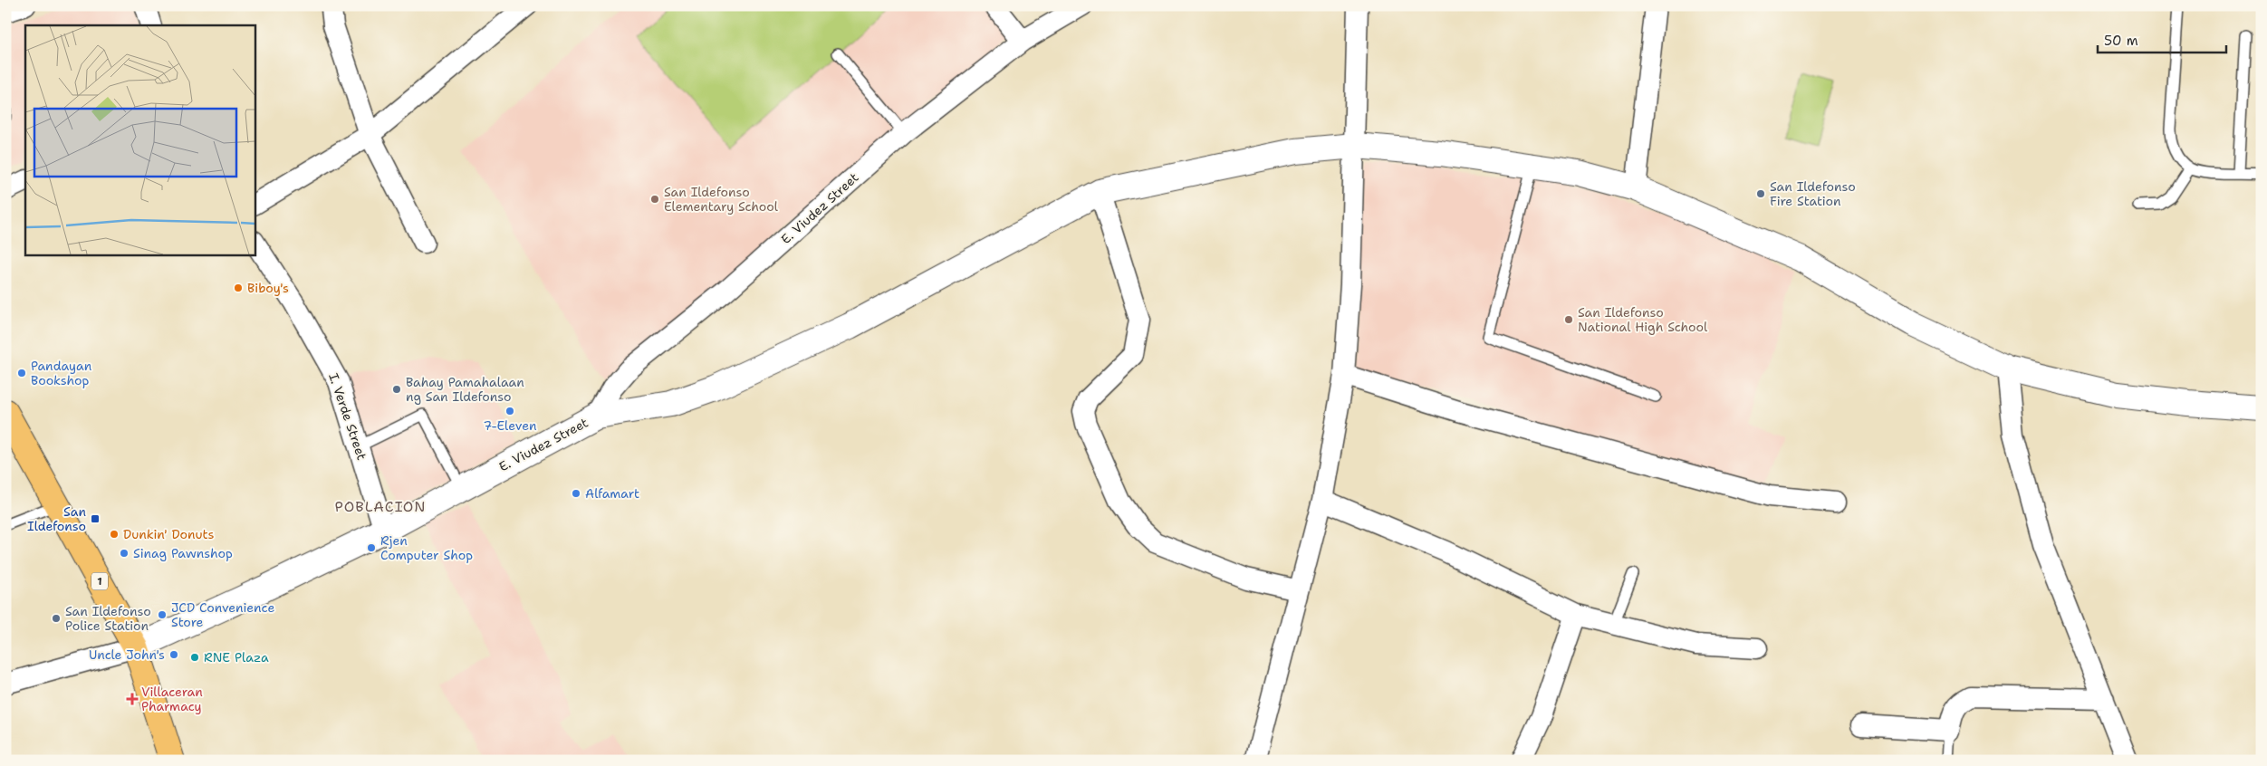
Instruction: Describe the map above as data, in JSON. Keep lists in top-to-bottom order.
{
  "streets": {
    "highway": ["1"],
    "street": ["E. Viudez Street", "I. Verde Street"]
  },
  "crossings": [
    ["E. Viudez Street", "I. Verde Street"],
    ["E. Viudez Street", "1"]
  ],
  "districts": ["POBLACION"],
  "places": {
    "other": [
      "San Ildefonso Fire Station",
      "San Ildefonso Elementary School",
      "Biboy's",
      "San Ildefonso National High School",
      "Pandayan Bookshop",
      "Bahay Pamahalaan ng San Ildefonso",
      "7-Eleven",
      "Alfamart",
      "Dunkin' Donuts",
      "Rjen Computer Shop",
      "Sinag Pawnshop",
      "JCD Convenience Store",
      "San Ildefonso Police Station",
      "Uncle John's",
      "RNE Plaza"
    ],
    "transit": ["San Ildefonso"],
    "health": ["Villaceran Pharmacy"]
  },
  "scale_bar": "50 m"
}
